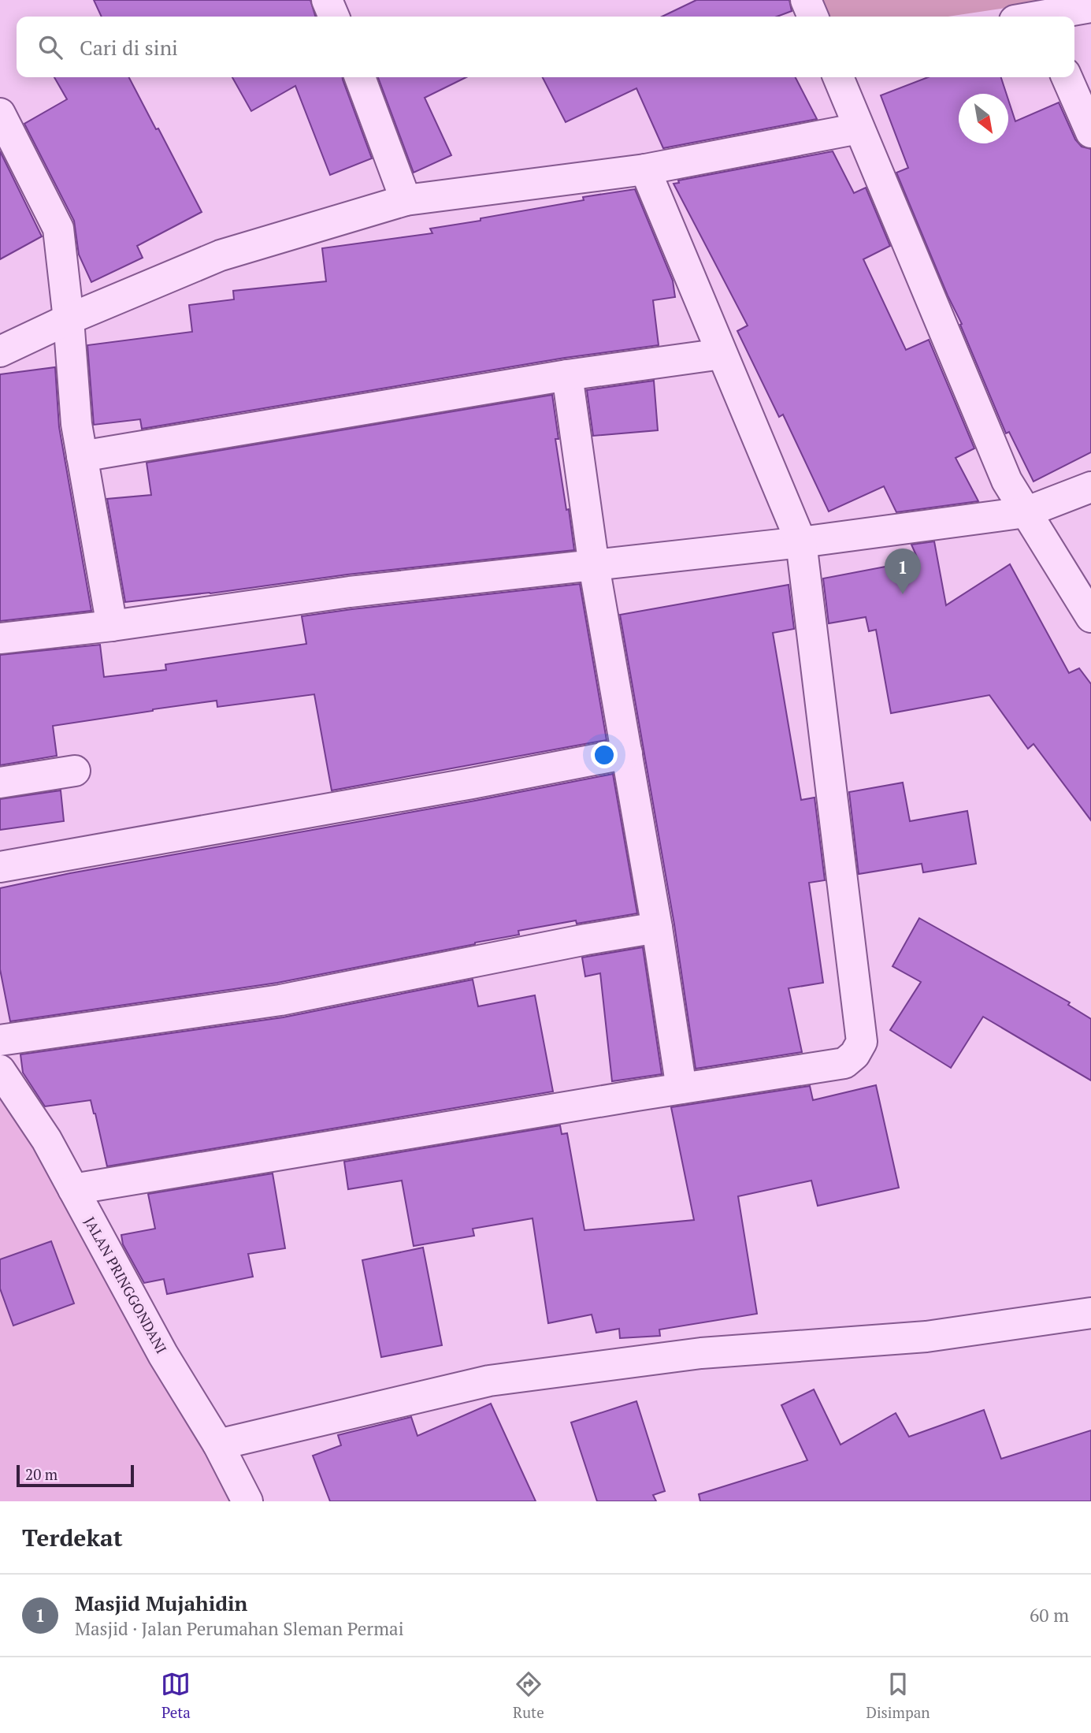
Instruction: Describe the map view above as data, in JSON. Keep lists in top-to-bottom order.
{
  "streets": {
    "street": ["JALAN PRINGGONDANI"]
  },
  "scale_bar": "20 m",
  "north": "bottom right",
  "page": {
    "search": "Cari di sini",
    "pins": "1",
    "scale": "20 m",
    "heading": "Terdekat",
    "list": [
      {
        "mark": "1",
        "name": "Masjid Mujahidin",
        "note": "Masjid · Jalan Perumahan Sleman Permai",
        "value": "60 m"
      }
    ],
    "nav": ["Peta", "Rute", "Disimpan"]
  }
}
